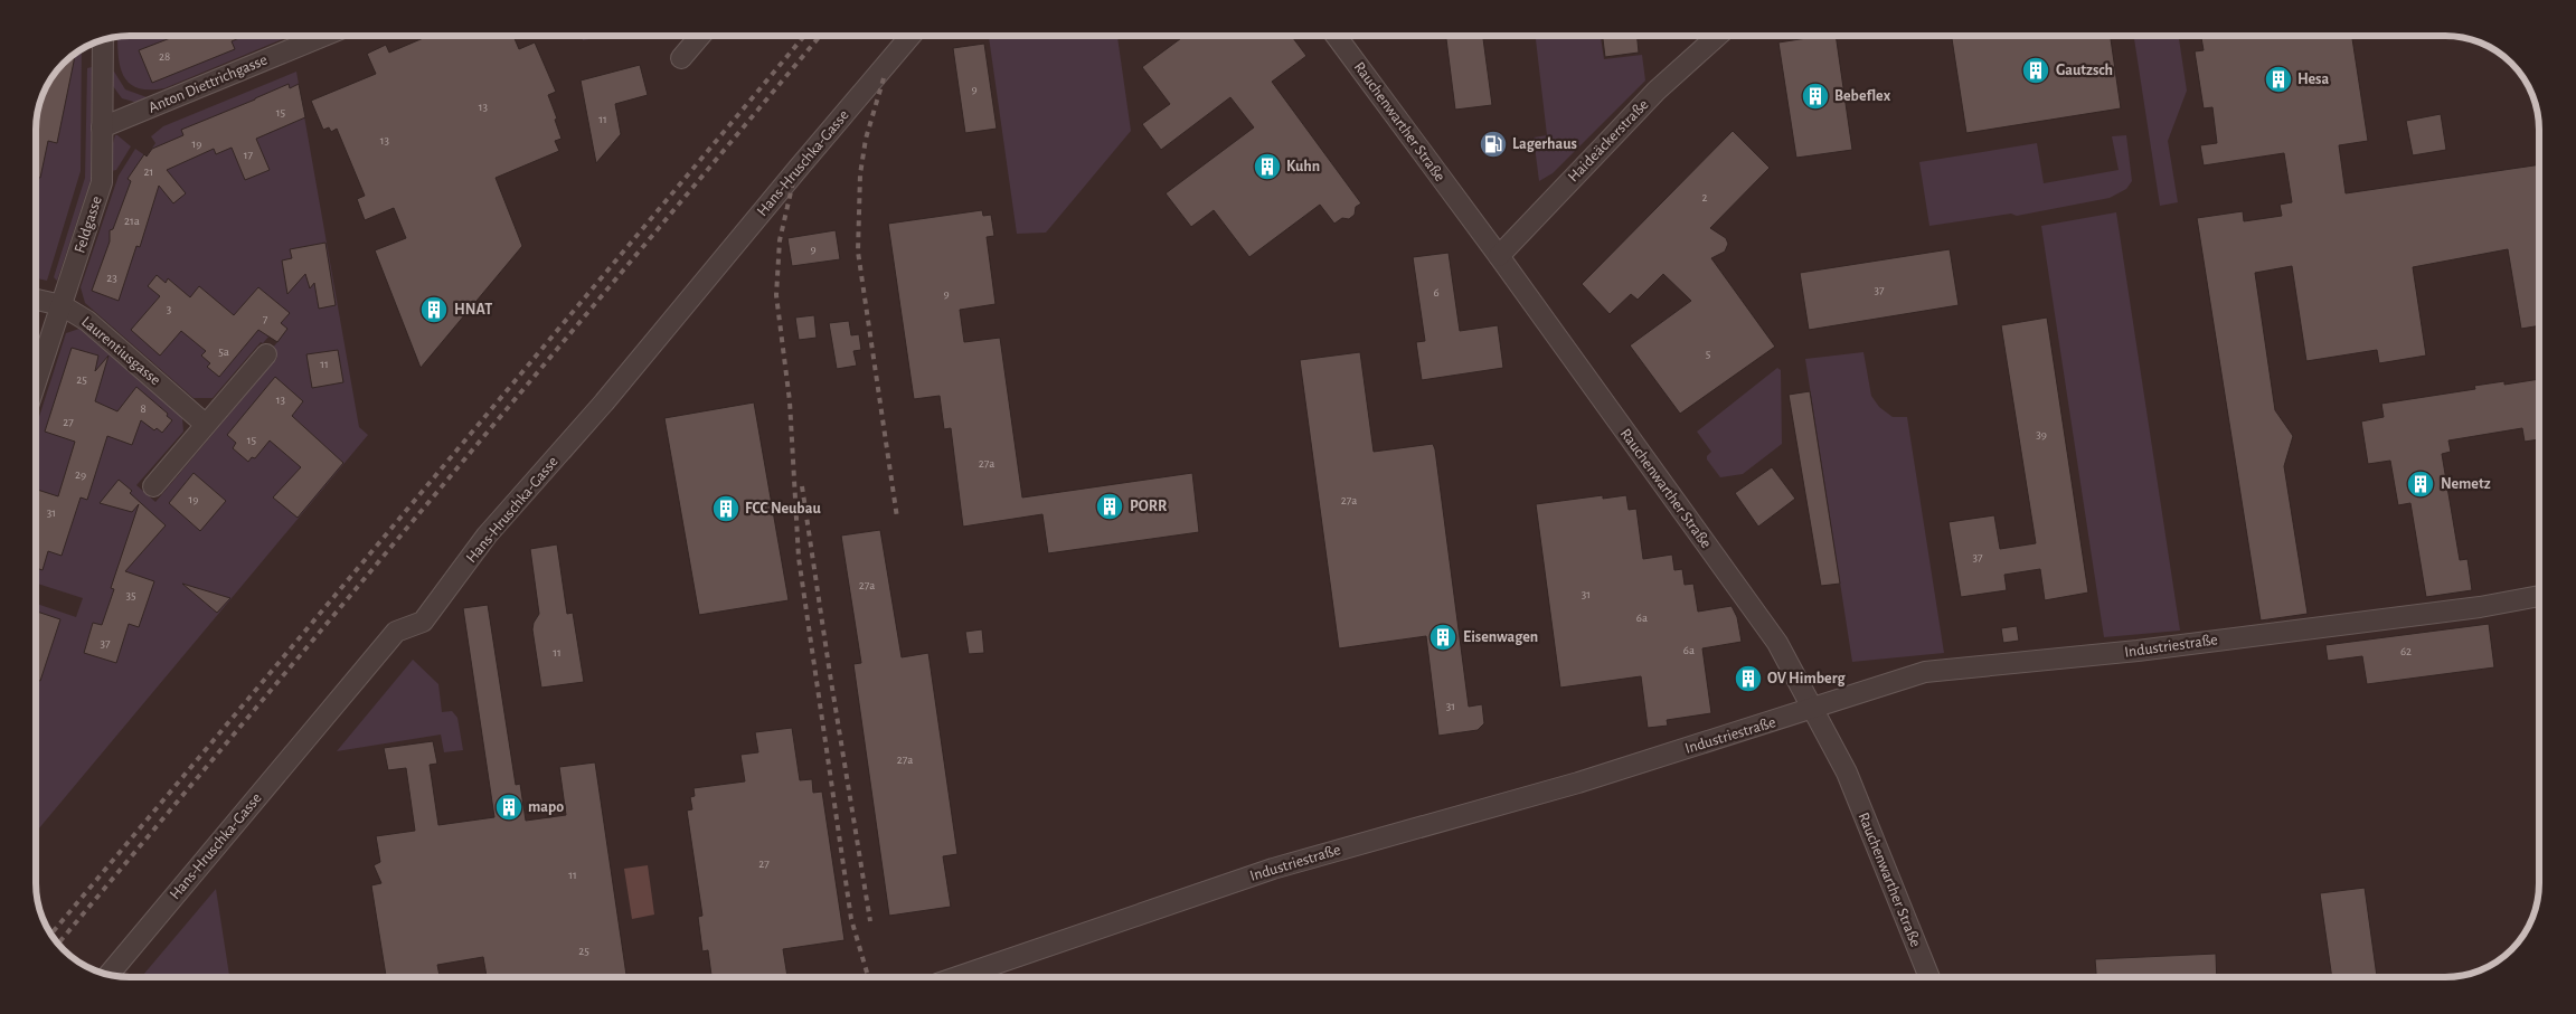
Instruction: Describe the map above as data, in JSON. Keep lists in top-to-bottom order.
{
  "streets": {
    "street": [
      "Anton Diettrichgasse",
      "Rauchenwarther Straße",
      "Haideäckerstraße",
      "Hans-Hruschka-Gasse",
      "Feldgasse",
      "Laurentiusgasse",
      "Industriestraße"
    ]
  },
  "crossings": [
    ["Anton Diettrichgasse", "Feldgasse"],
    ["Rauchenwarther Straße", "Haideäckerstraße"],
    ["Rauchenwarther Straße", "Industriestraße"],
    ["Feldgasse", "Laurentiusgasse"]
  ],
  "places": {
    "building": [
      "Gautzsch",
      "Hesa",
      "Bebeflex",
      "Kuhn",
      "HNAT",
      "Nemetz",
      "PORR",
      "FCC Neubau",
      "Eisenwagen",
      "OV Himberg",
      "mapo"
    ],
    "fuel station": ["Lagerhaus"]
  },
  "house_numbers": [
    "28",
    "9",
    "13",
    "15",
    "11",
    "13",
    "19",
    "17",
    "21",
    "2",
    "21a",
    "9",
    "23",
    "37",
    "6",
    "9",
    "3",
    "7",
    "5a",
    "5",
    "11",
    "25",
    "13",
    "8",
    "27",
    "39",
    "15",
    "27a",
    "29",
    "19",
    "27a",
    "31",
    "37",
    "27a",
    "31",
    "35",
    "6a",
    "37",
    "6a",
    "62",
    "11",
    "31",
    "27a",
    "27",
    "11",
    "25"
  ]
}
